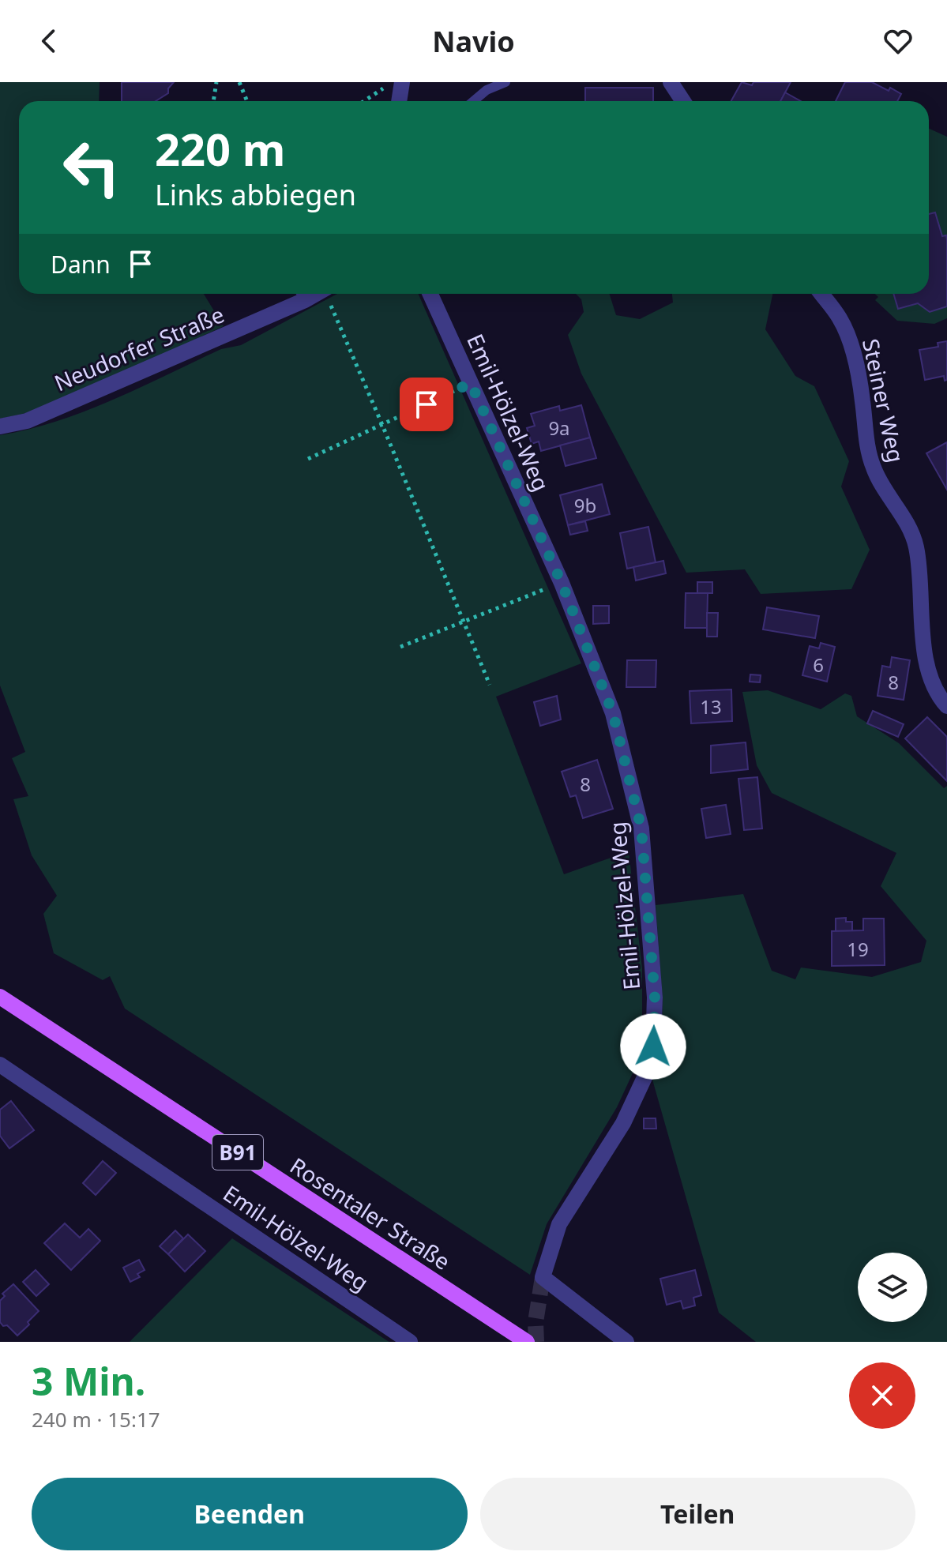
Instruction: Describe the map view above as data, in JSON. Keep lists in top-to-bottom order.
{
  "streets": {
    "main road": ["B91", "Rosentaler Straße"],
    "street": ["Neudorfer Straße", "Steiner Weg", "Emil-Hölzel-Weg"]
  },
  "house_numbers": [
    "9a",
    "9b",
    "6",
    "8",
    "13",
    "8",
    "19"
  ],
  "page": {
    "header": "Navio",
    "turn": ["220 m", "Links abbiegen"],
    "then": "Dann",
    "heading": ["3 Min.", "240 m · 15:17"],
    "buttons": ["Beenden", "Teilen"]
  }
}
